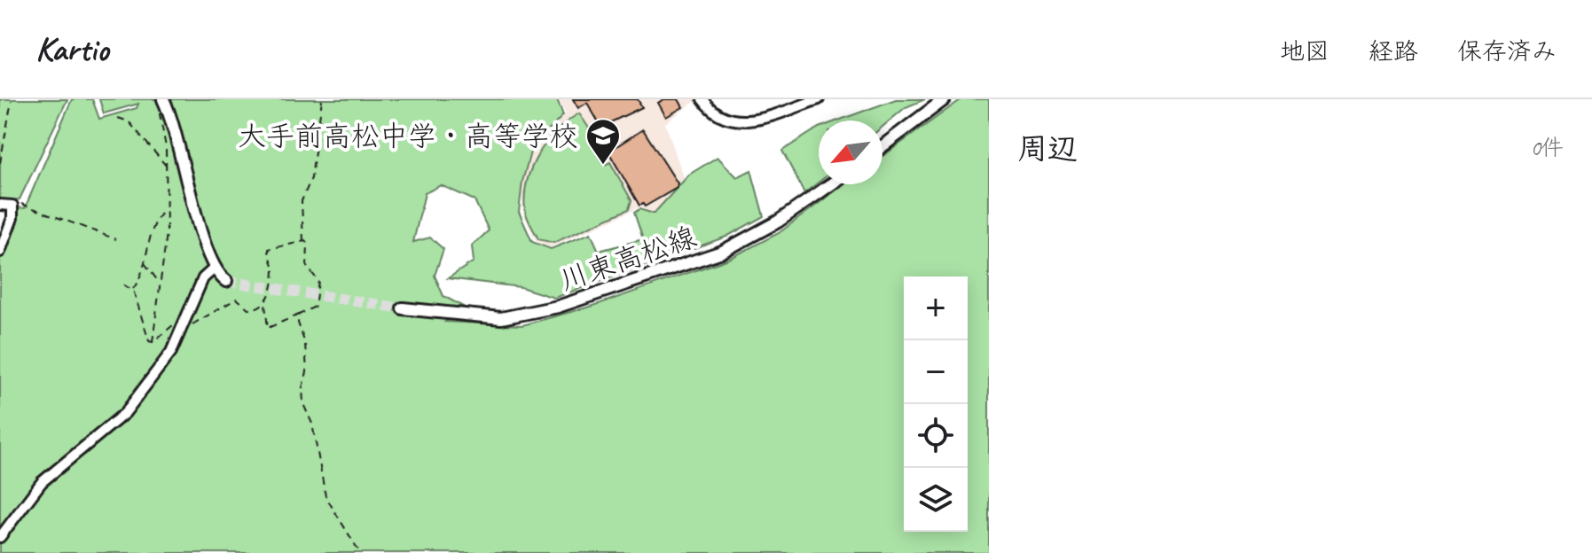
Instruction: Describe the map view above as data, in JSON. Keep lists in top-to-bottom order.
{
  "streets": {
    "main road": ["川東高松線"]
  },
  "places": {
    "school or university": ["大手前高松中学・高等学校"]
  },
  "north": "bottom left",
  "page": {
    "header": "Kartio",
    "nav": ["地図", "経路", "保存済み"],
    "heading": ["周辺", "0件"],
    "map_buttons": ["+", "−"]
  }
}
